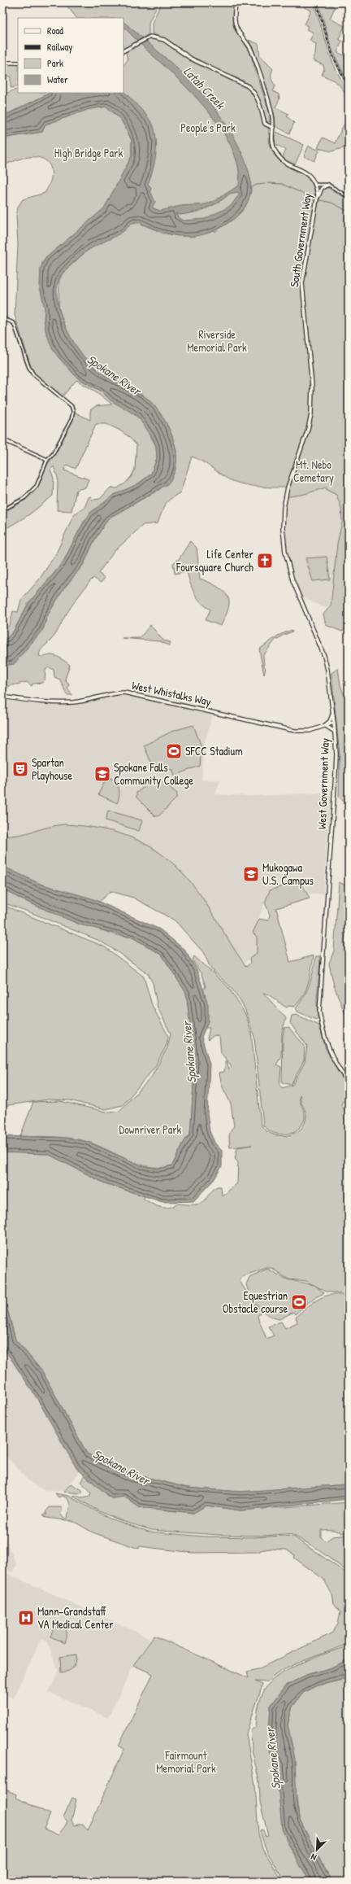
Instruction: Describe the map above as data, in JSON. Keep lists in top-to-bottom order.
{
  "streets": {
    "main road": ["South Government Way", "West Whistalks Way", "West Government Way"]
  },
  "crossings": [
    ["South Government Way", "West Government Way"],
    ["West Whistalks Way", "West Government Way"]
  ],
  "water": ["Latah Creek", "Spokane River"],
  "parks": [
    "People's Park",
    "High Bridge Park",
    "Riverside Memorial Park",
    "Mt. Nebo Cemetary",
    "Downriver Park",
    "Fairmount Memorial Park"
  ],
  "places": {
    "church": ["Life Center Foursquare Church"],
    "sports": ["SFCC Stadium", "Equestrian Obstacle course"],
    "theatre": ["Spartan Playhouse"],
    "school or university": ["Spokane Falls Community College", "Mukogawa U.S. Campus"],
    "hospital": ["Mann-Grandstaff VA Medical Center"]
  },
  "legend": [
    "Road",
    "Railway",
    "Park",
    "Water"
  ],
  "north": "bottom left"
}
